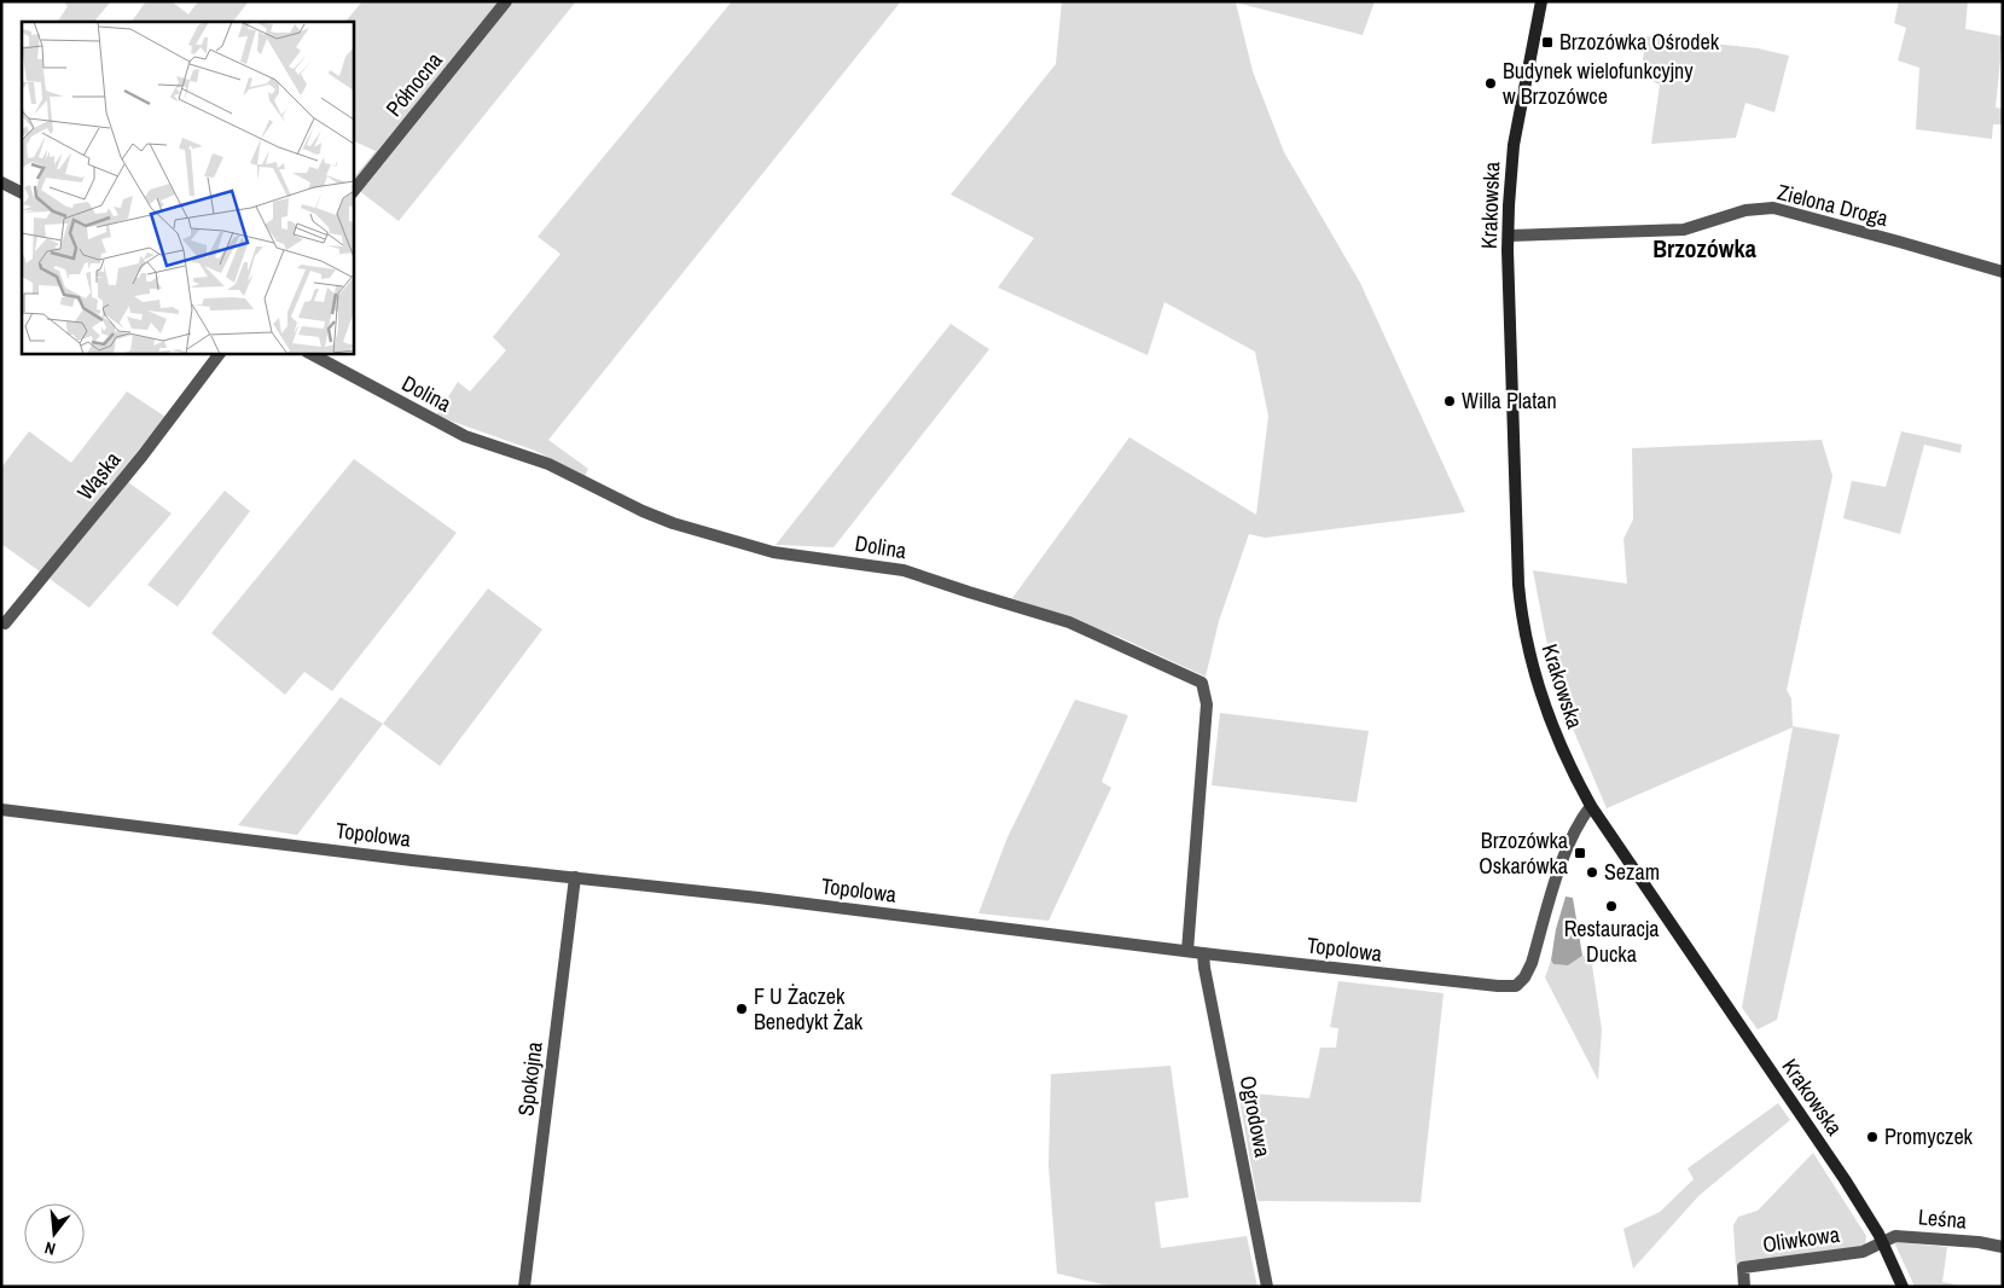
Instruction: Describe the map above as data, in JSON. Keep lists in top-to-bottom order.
{
  "streets": {
    "main road": ["Krakowska"],
    "street": [
      "Północna",
      "Zielona Droga",
      "Dolina",
      "Wąska",
      "Topolowa",
      "Spokojna",
      "Ogrodowa",
      "Leśna",
      "Oliwkowa"
    ]
  },
  "crossings": [
    ["Krakowska", "Zielona Droga"],
    ["Krakowska", "Topolowa"],
    ["Krakowska", "Leśna"],
    ["Krakowska", "Oliwkowa"],
    ["Dolina", "Topolowa"],
    ["Topolowa", "Spokojna"],
    ["Topolowa", "Ogrodowa"],
    ["Leśna", "Oliwkowa"]
  ],
  "districts": ["Brzozówka"],
  "places": {
    "transit": ["Brzozówka Ośrodek", "Brzozówka Oskarówka"],
    "other": [
      "Budynek wielofunkcyjny w Brzozówce",
      "Willa Platan",
      "Sezam",
      "Restauracja Ducka",
      "F U Żaczek Benedykt Żak",
      "Promyczek"
    ]
  },
  "north": "bottom"
}
